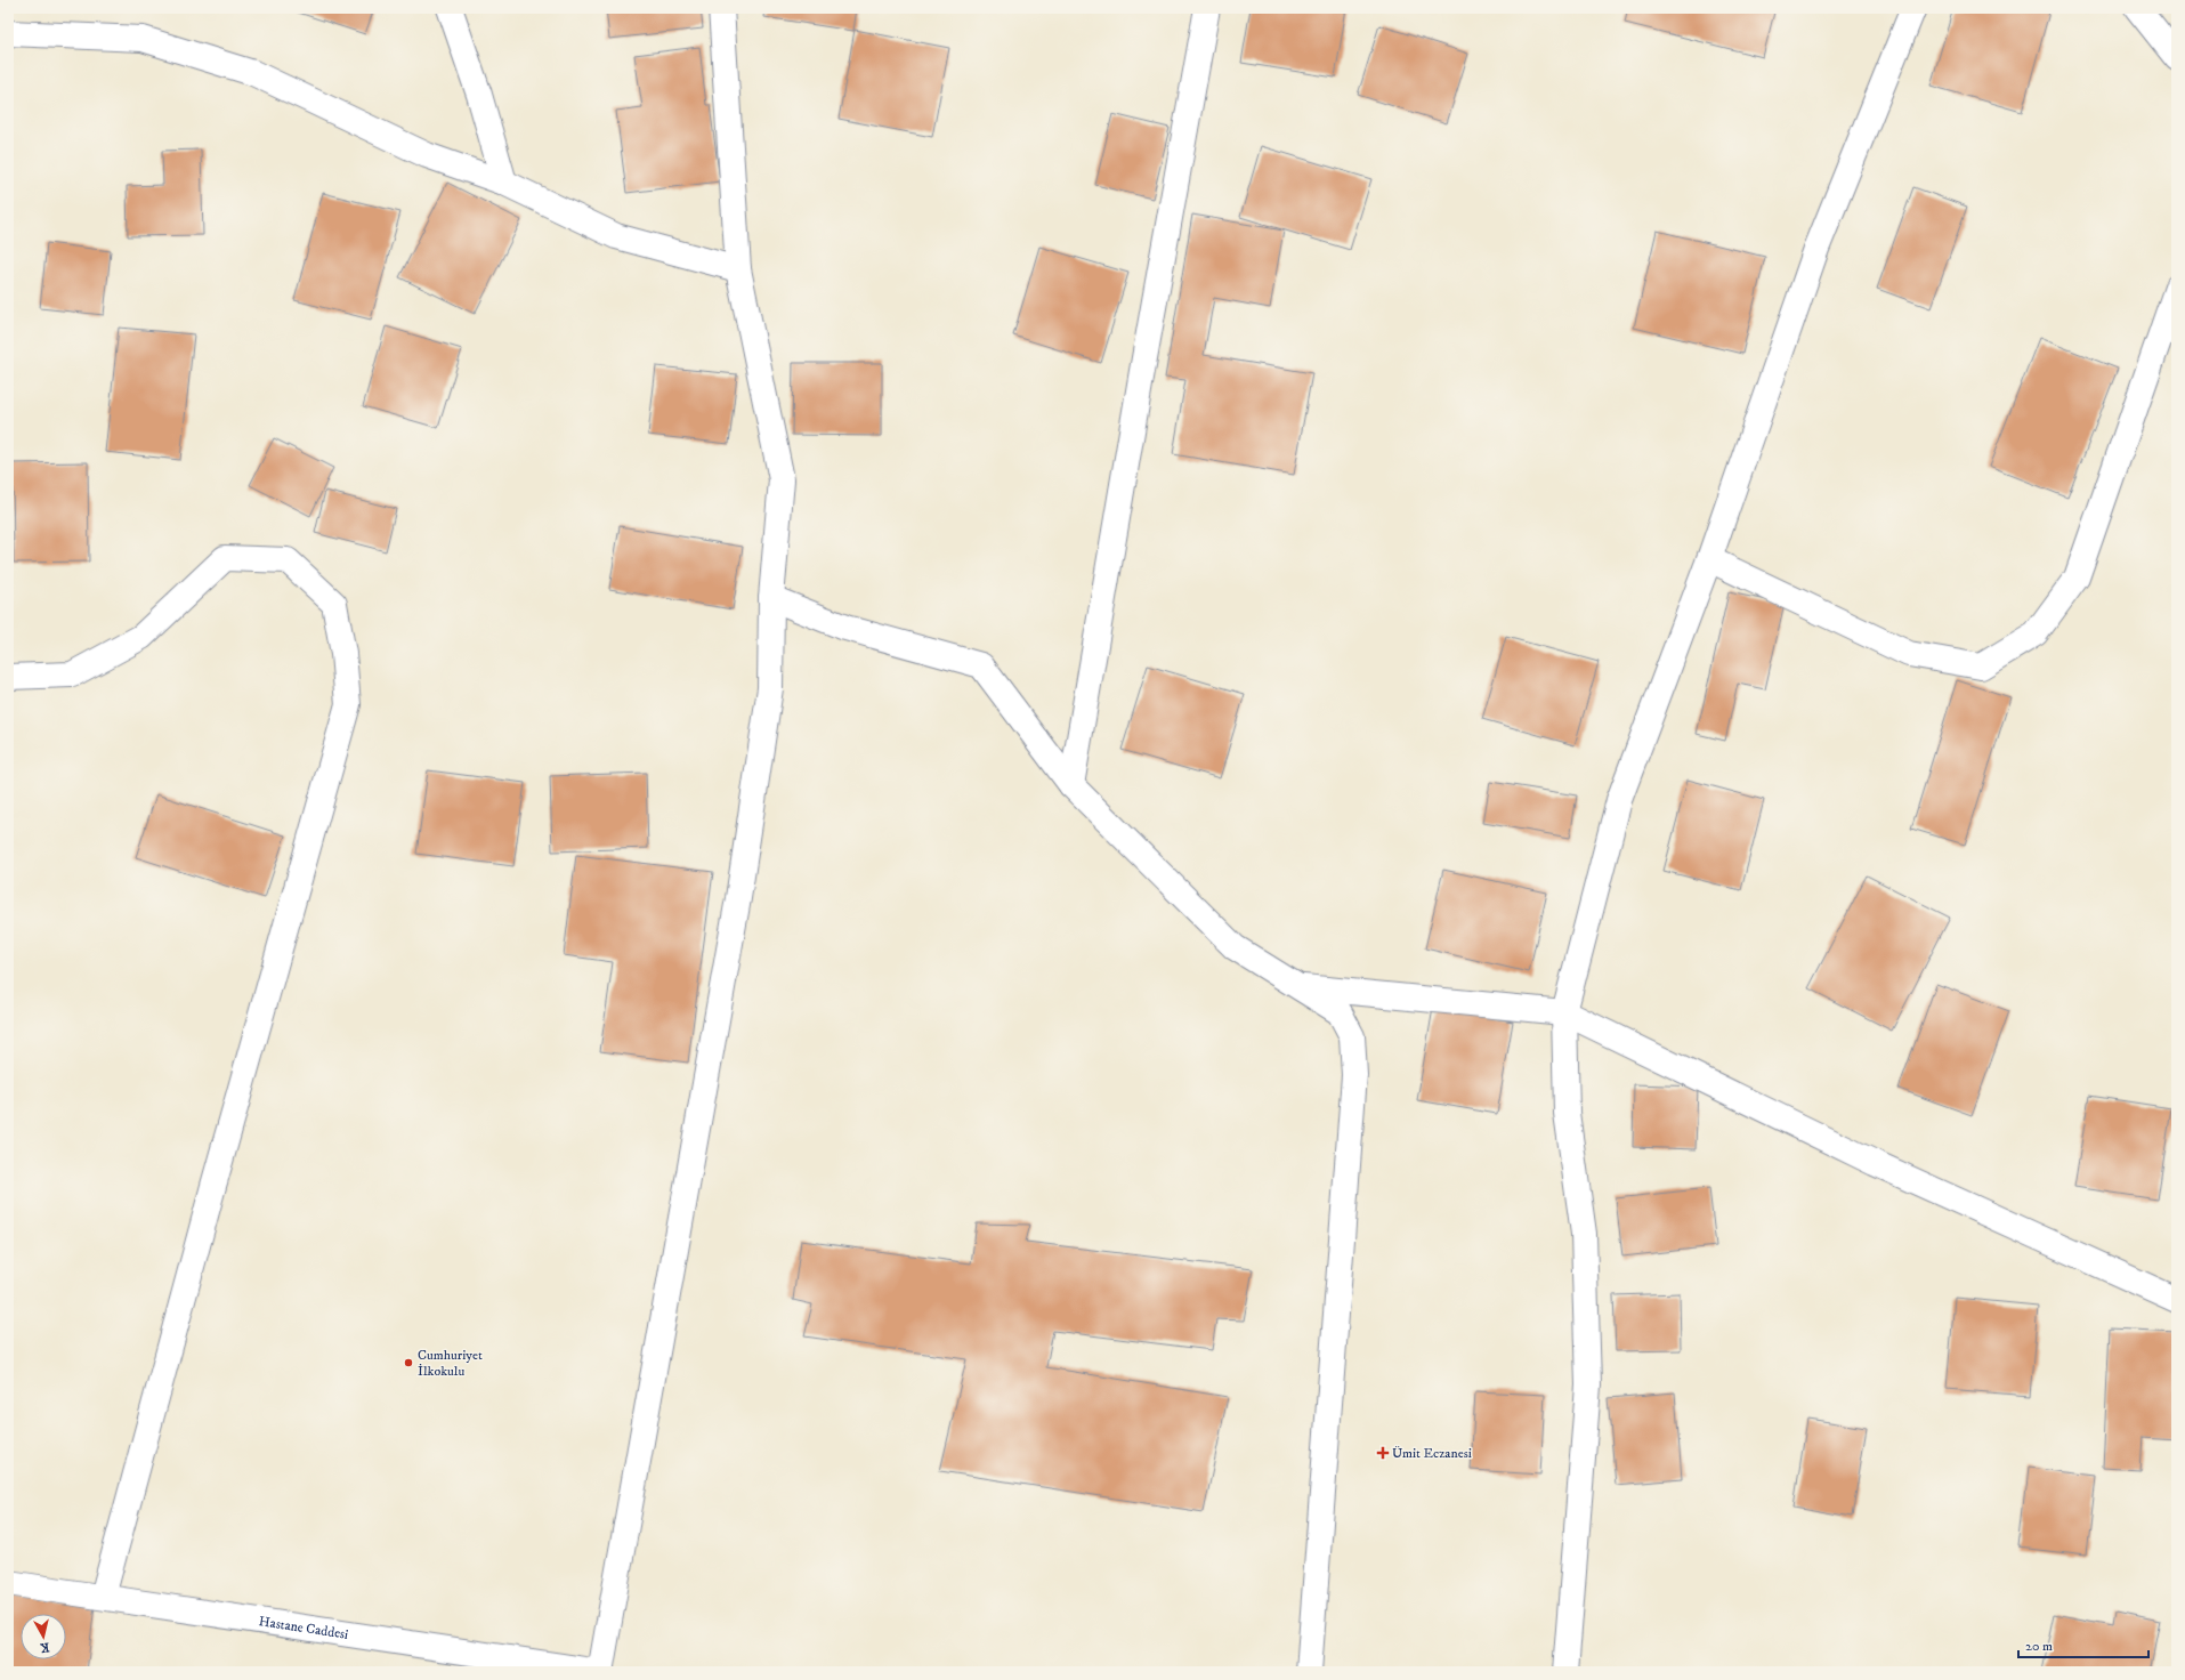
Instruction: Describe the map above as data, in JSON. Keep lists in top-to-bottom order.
{
  "streets": {
    "street": ["Hastane Caddesi"]
  },
  "places": {
    "other": ["Cumhuriyet İlkokulu"],
    "health": ["Ümit Eczanesi"]
  },
  "scale_bar": "20 m",
  "north": "bottom"
}
